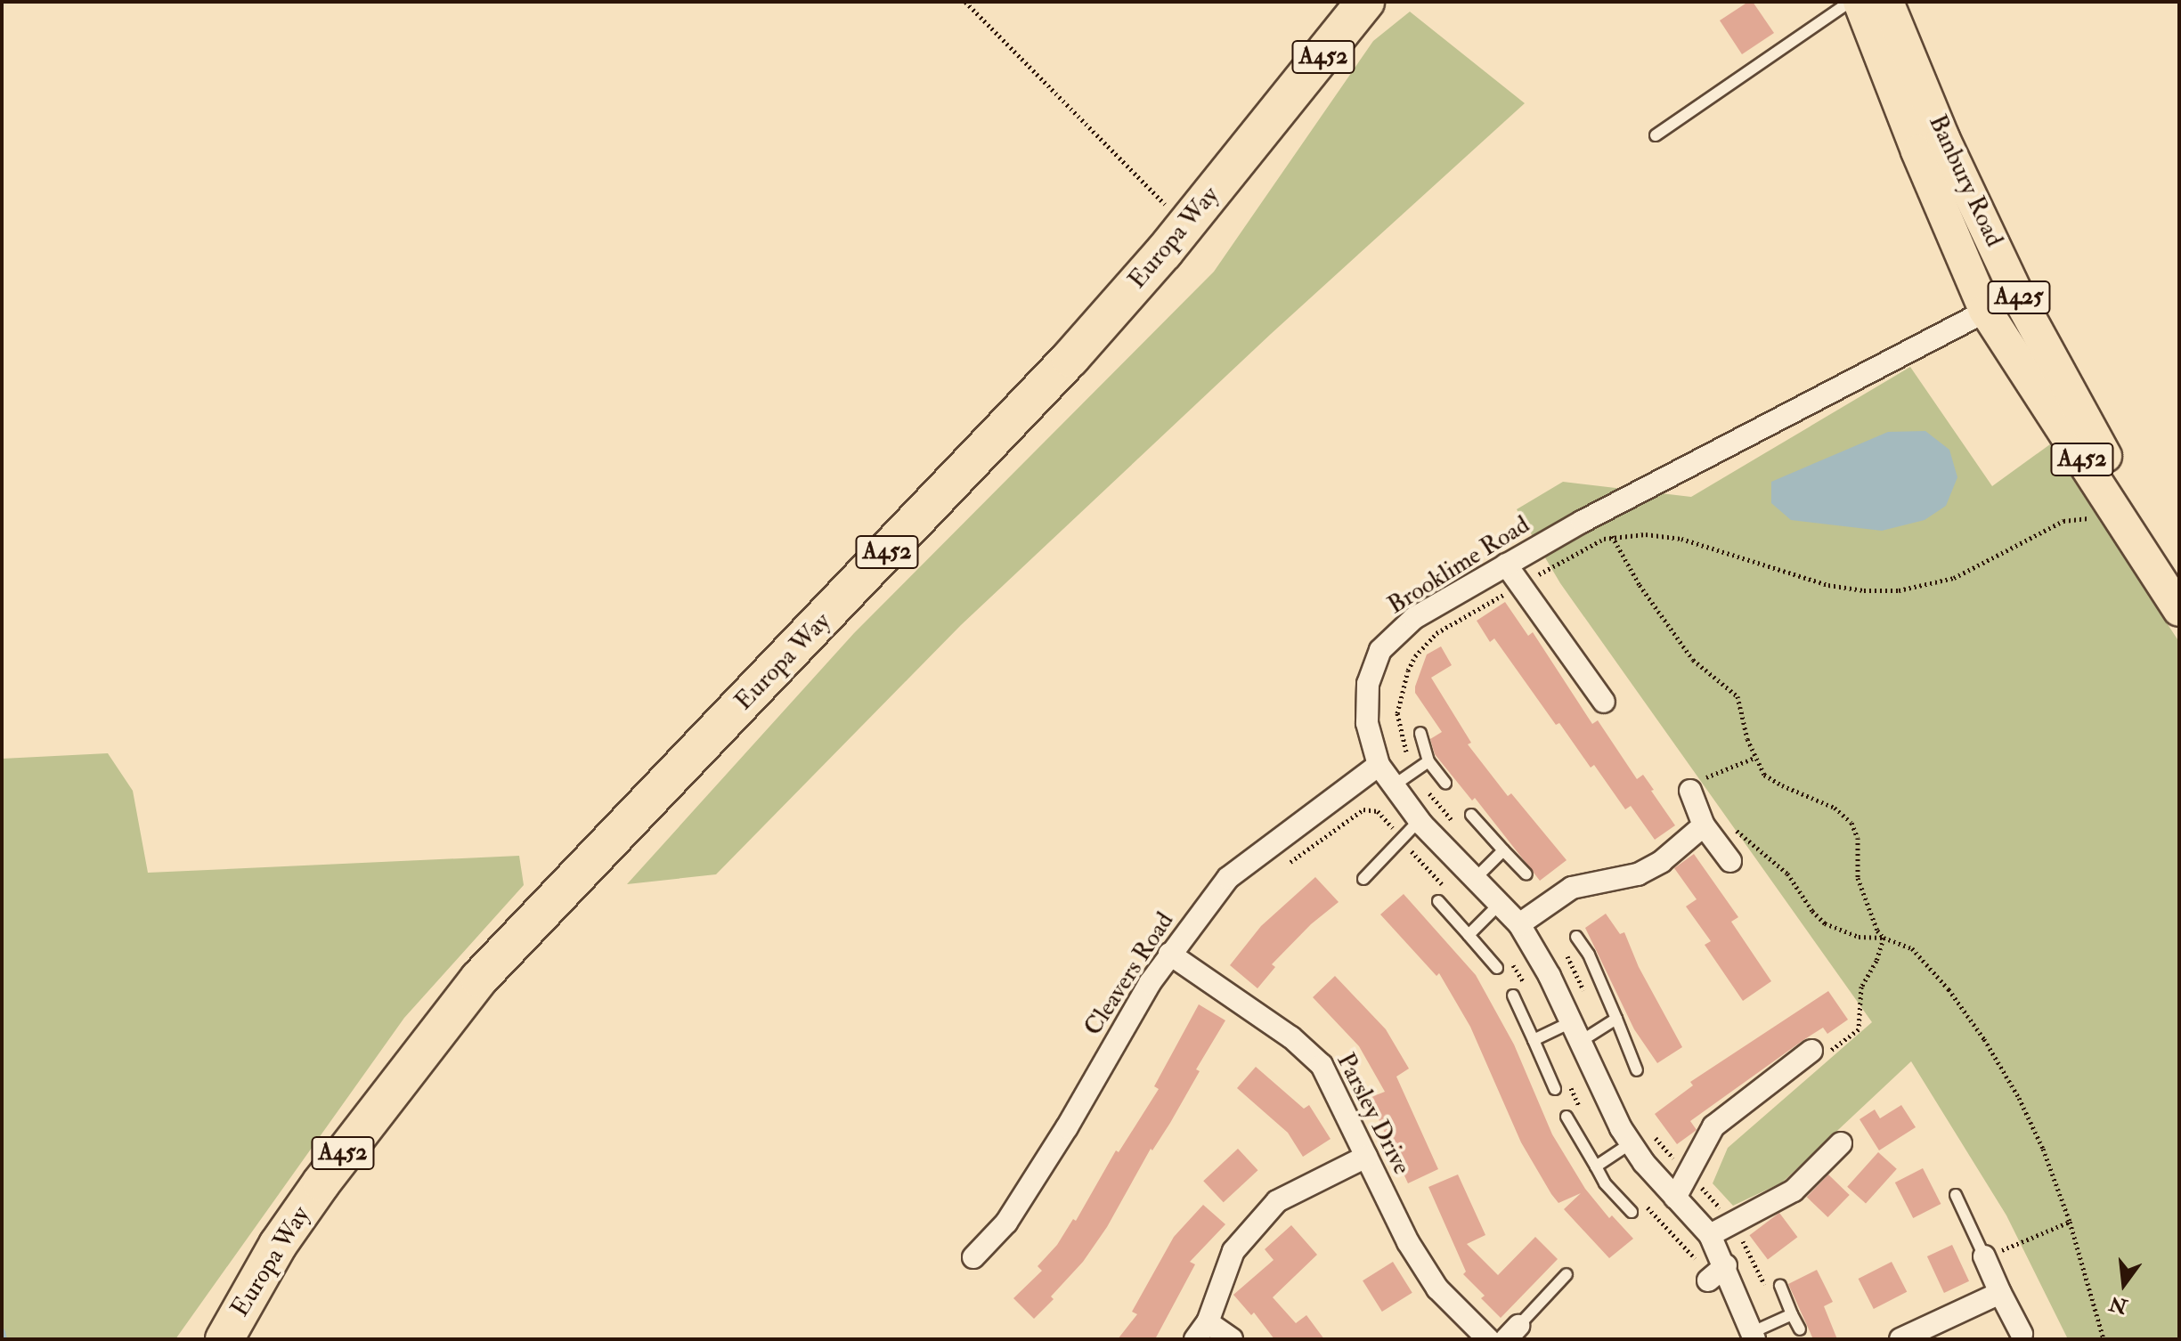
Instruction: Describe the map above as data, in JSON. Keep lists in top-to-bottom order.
{
  "streets": {
    "highway": ["A452", "Europa Way"],
    "main road": ["Banbury Road", "A425"],
    "street": ["Brooklime Road", "Cleavers Road", "Parsley Drive"]
  },
  "crossings": [
    ["A452", "Brooklime Road"],
    ["Banbury Road", "Brooklime Road"],
    ["Brooklime Road", "Cleavers Road"],
    ["Cleavers Road", "Parsley Drive"]
  ],
  "north": "bottom"
}
